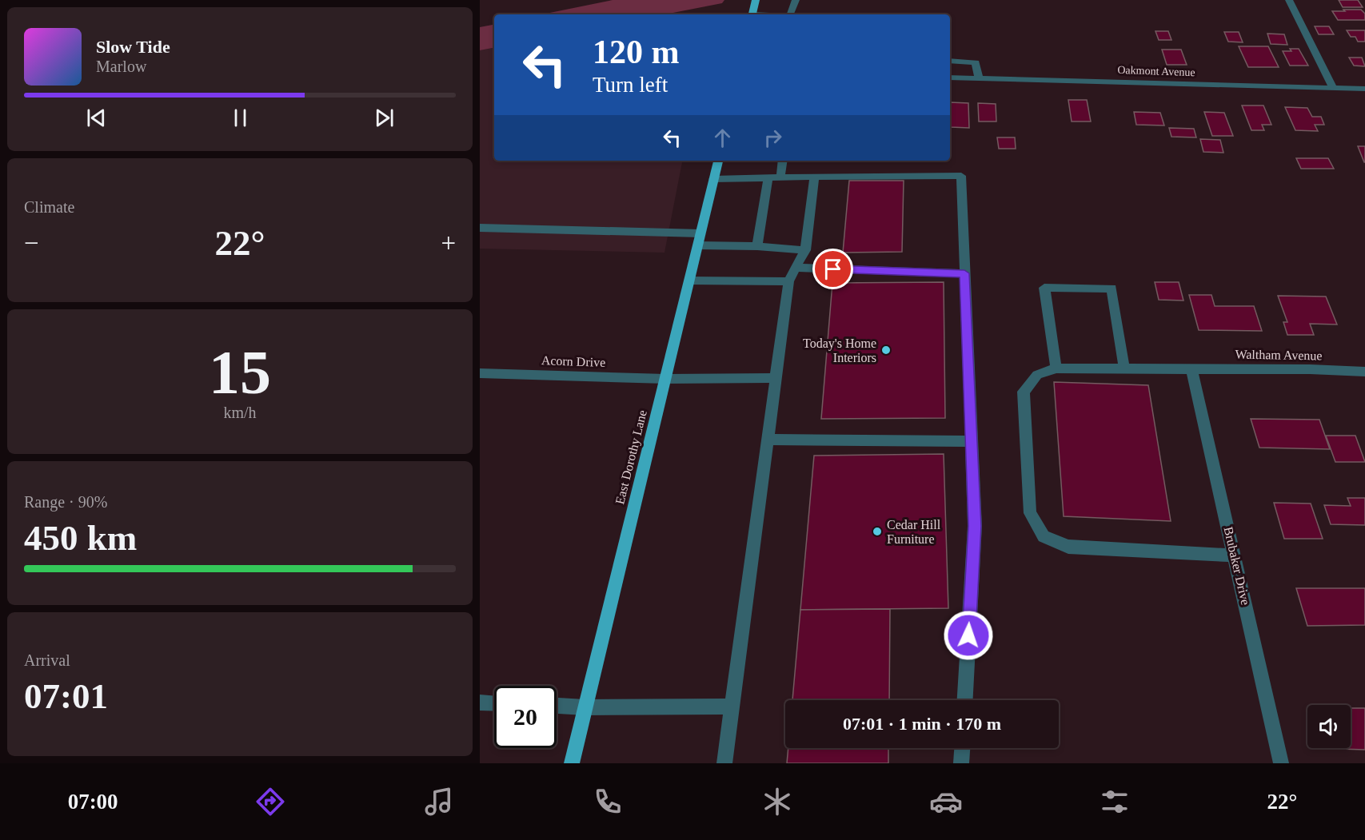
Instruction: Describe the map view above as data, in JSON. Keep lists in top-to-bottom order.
{
  "streets": {
    "main road": ["East Dorothy Lane"],
    "street": [
      "Oakmont Avenue",
      "Waltham Avenue",
      "Acorn Drive",
      "Brubaker Drive"
    ]
  },
  "crossings": [
    ["Waltham Avenue", "Brubaker Drive"],
    ["Acorn Drive", "East Dorothy Lane"]
  ],
  "places": ["Today's Home Interiors", "Cedar Hill Furniture"],
  "page": {
    "turn": ["120 m", "Turn left"],
    "song": ["Slow Tide", "Marlow"],
    "tile": [
      "Climate",
      ["15", "km/h"],
      ["Range · 90%", "450 km"],
      ["Arrival", "07:01"]
    ],
    "heat": ["−", "22°", "+"],
    "limit": "20",
    "trip": "07:01 · 1 min · 170 m",
    "tabs": ["07:00", "22°"]
  }
}
